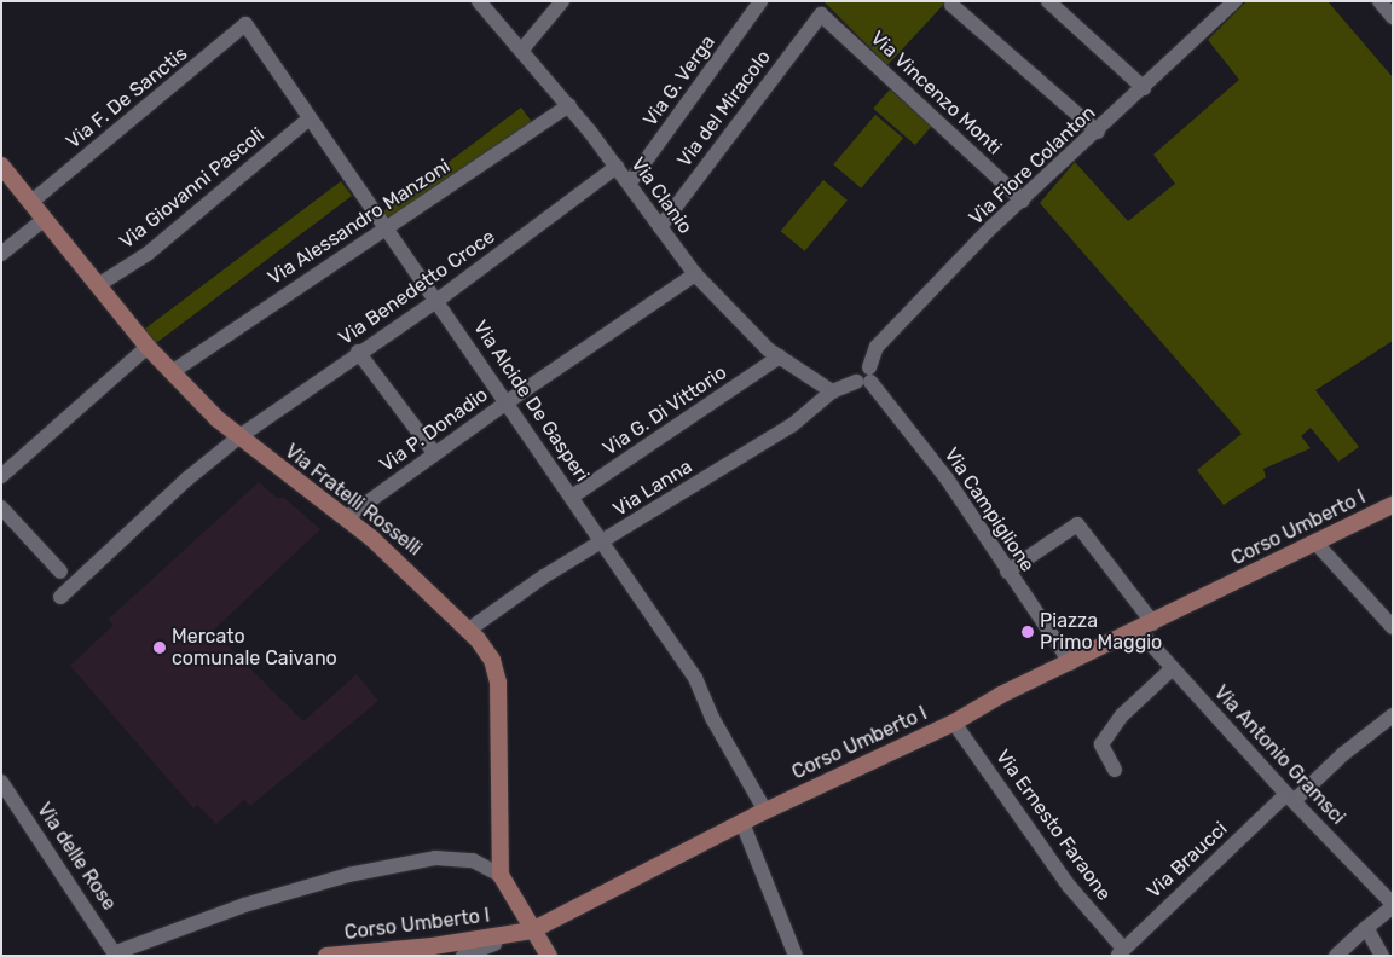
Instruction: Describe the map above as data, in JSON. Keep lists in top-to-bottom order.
{
  "streets": {
    "main road": ["Via Fratelli Rosselli", "Corso Umberto I"],
    "street": [
      "Via G. Verga",
      "Via Vincenzo Monti",
      "Via F. De Sanctis",
      "Via del Miracolo",
      "Via Fiore Colanton",
      "Via Giovanni Pascoli",
      "Via Clanio",
      "Via Alessandro Manzoni",
      "Via Benedetto Croce",
      "Via Alcide De Gasperi",
      "Via G. Di Vittorio",
      "Via P. Donadio",
      "Via Lanna",
      "Via Campiglione",
      "Via Antonio Gramsci",
      "Via Ernesto Faraone",
      "Via delle Rose",
      "Via Braucci"
    ]
  },
  "crossings": [
    ["Via G. Verga", "Via Clanio"],
    ["Via Vincenzo Monti", "Via del Miracolo"],
    ["Via Vincenzo Monti", "Via Fiore Colanton"],
    ["Via F. De Sanctis", "Via Alcide De Gasperi"],
    ["Via F. De Sanctis", "Via Fratelli Rosselli"],
    ["Via del Miracolo", "Via Clanio"],
    ["Via Fiore Colanton", "Via Lanna"],
    ["Via Fiore Colanton", "Via Campiglione"],
    ["Via Giovanni Pascoli", "Via Alcide De Gasperi"],
    ["Via Giovanni Pascoli", "Via Fratelli Rosselli"],
    ["Via Clanio", "Via Alessandro Manzoni"],
    ["Via Clanio", "Via Benedetto Croce"],
    ["Via Clanio", "Via G. Di Vittorio"],
    ["Via Clanio", "Via P. Donadio"],
    ["Via Clanio", "Via Lanna"],
    ["Via Alessandro Manzoni", "Via Alcide De Gasperi"],
    ["Via Alessandro Manzoni", "Via Fratelli Rosselli"],
    ["Via Benedetto Croce", "Via Alcide De Gasperi"],
    ["Via Benedetto Croce", "Via Fratelli Rosselli"],
    ["Via Alcide De Gasperi", "Via G. Di Vittorio"],
    ["Via Alcide De Gasperi", "Via P. Donadio"],
    ["Via Alcide De Gasperi", "Via Lanna"],
    ["Via Alcide De Gasperi", "Corso Umberto I"],
    ["Via P. Donadio", "Via Fratelli Rosselli"],
    ["Via Lanna", "Via Fratelli Rosselli"],
    ["Via Lanna", "Via Campiglione"],
    ["Via Fratelli Rosselli", "Corso Umberto I"],
    ["Via Campiglione", "Corso Umberto I"],
    ["Via Campiglione", "Via Antonio Gramsci"],
    ["Corso Umberto I", "Via Antonio Gramsci"],
    ["Corso Umberto I", "Via Ernesto Faraone"],
    ["Via Antonio Gramsci", "Via Braucci"],
    ["Via Ernesto Faraone", "Via Braucci"]
  ],
  "places": ["Piazza Primo Maggio", "Mercato comunale Caivano"]
}
